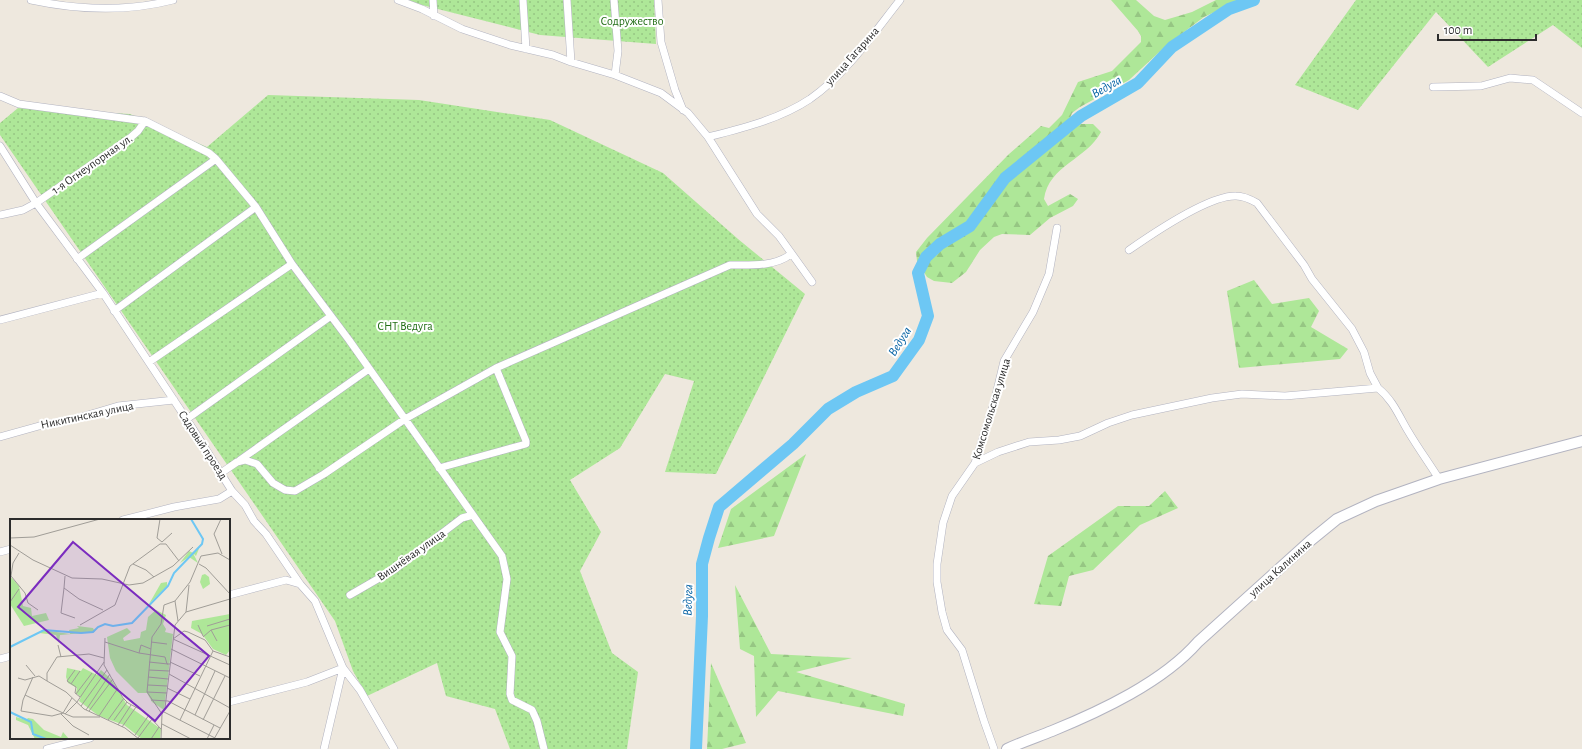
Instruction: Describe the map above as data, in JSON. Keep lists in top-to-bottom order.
{
  "streets": {
    "street": [
      "улица Гагарина",
      "1-я Огнеупорная ул.",
      "Комсомольская улица",
      "Никитинская улица",
      "Садовый проезд",
      "Вишнёвая улица",
      "улица Калинина"
    ]
  },
  "crossings": [
    ["1-я Огнеупорная ул.", "Садовый проезд"],
    ["Никитинская улица", "Садовый проезд"]
  ],
  "water": ["Ведуга"],
  "parks": ["Содружество", "СНТ Ведуга"],
  "scale_bar": "100 m"
}
